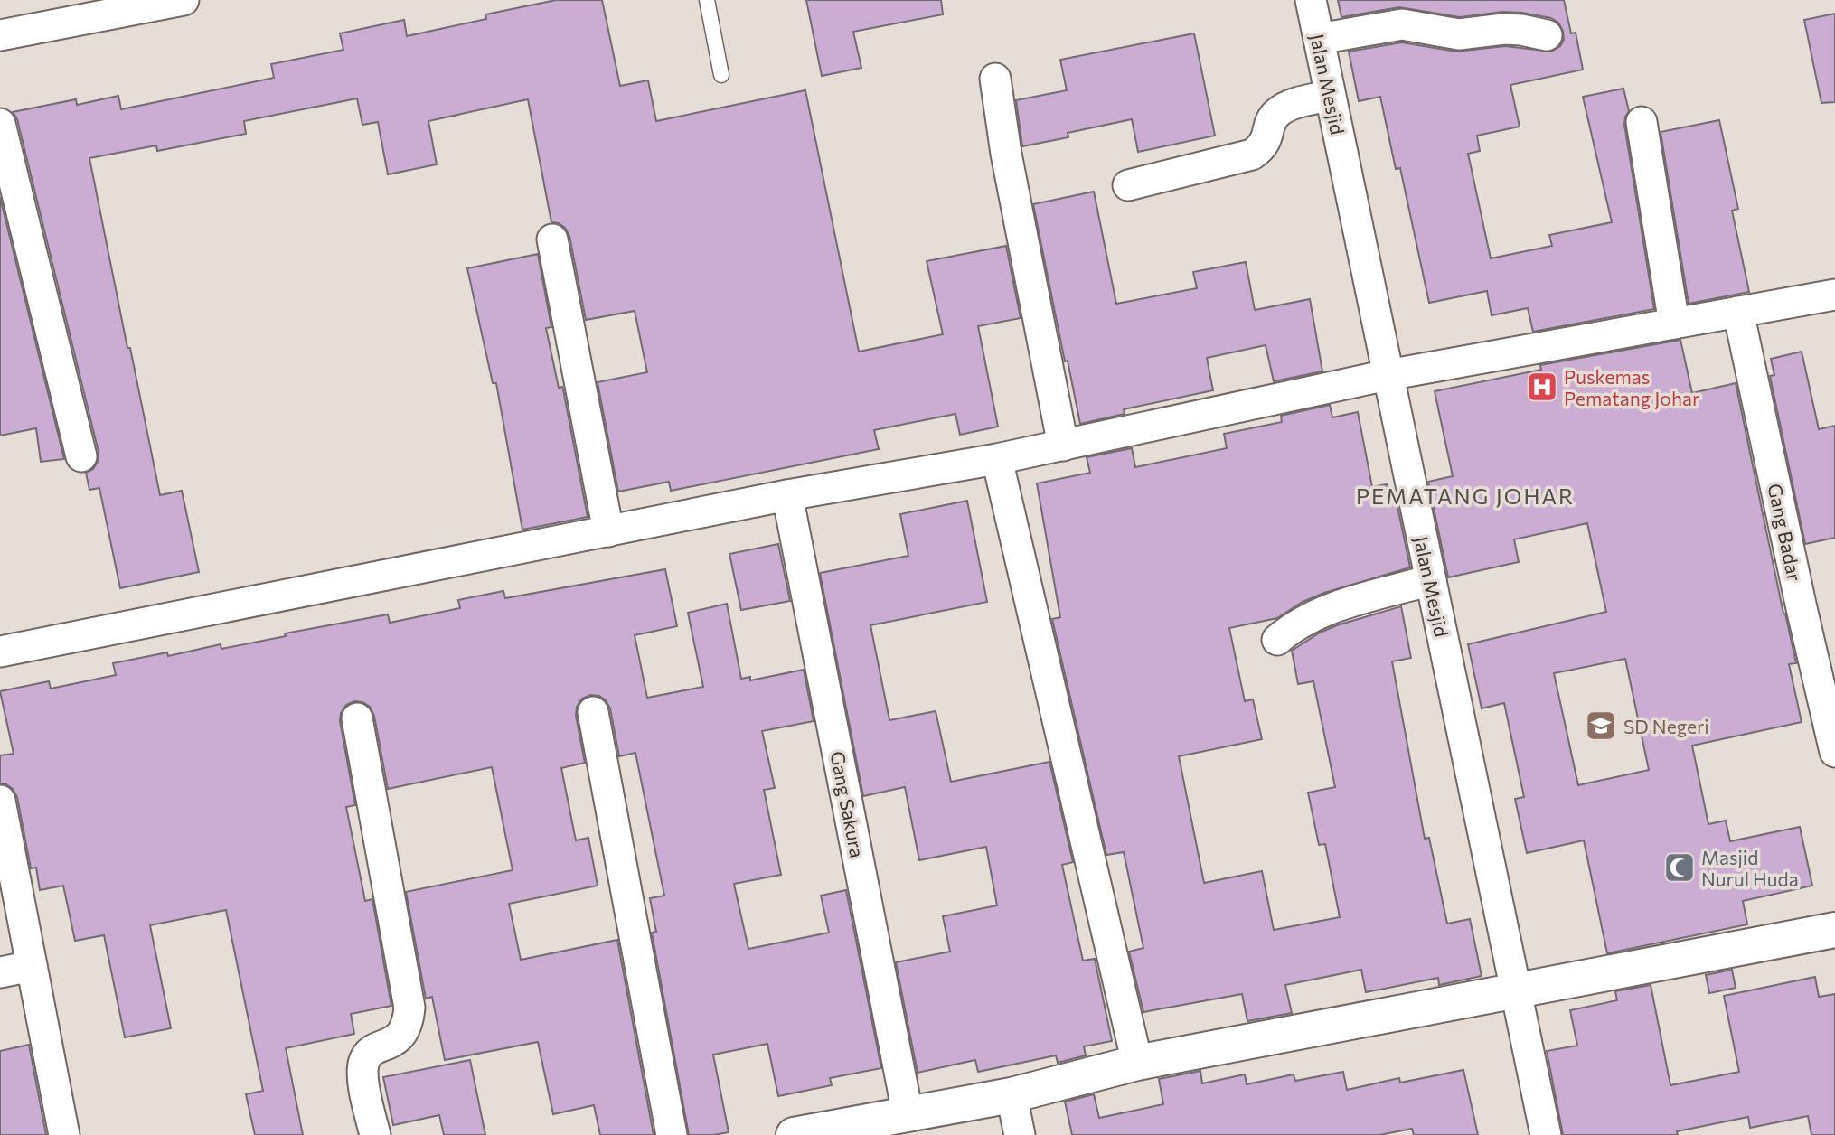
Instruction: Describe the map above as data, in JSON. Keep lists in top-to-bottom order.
{
  "streets": {
    "street": ["Jalan Mesjid", "Gang Badar", "Gang Sakura"]
  },
  "districts": ["PEMATANG JOHAR"],
  "places": {
    "hospital": ["Puskemas Pematang Johar"],
    "school or university": ["SD Negeri"],
    "mosque": ["Masjid Nurul Huda"]
  }
}
